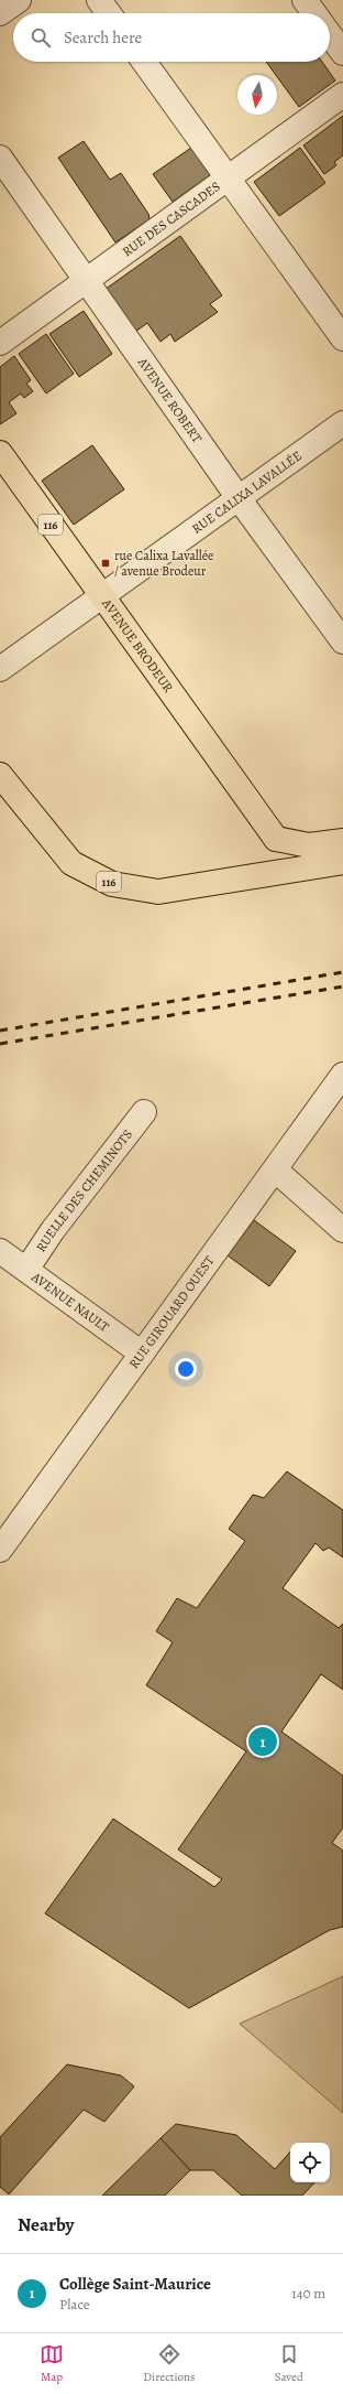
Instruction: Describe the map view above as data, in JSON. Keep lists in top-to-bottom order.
{
  "streets": {
    "main road": ["116", "AVENUE BRODEUR"],
    "street": [
      "RUE DES CASCADES",
      "AVENUE ROBERT",
      "RUE CALIXA LAVALLÉE",
      "RUELLE DES CHEMINOTS",
      "AVENUE NAULT",
      "RUE GIROUARD OUEST"
    ]
  },
  "crossings": [
    ["RUE DES CASCADES", "AVENUE ROBERT"],
    ["AVENUE ROBERT", "RUE CALIXA LAVALLÉE"],
    ["RUE CALIXA LAVALLÉE", "AVENUE BRODEUR"],
    ["RUELLE DES CHEMINOTS", "AVENUE NAULT"],
    ["AVENUE NAULT", "RUE GIROUARD OUEST"]
  ],
  "places": {
    "transit": ["rue Calixa Lavallée / avenue Brodeur"]
  },
  "north": "bottom",
  "page": {
    "search": "Search here",
    "pins": "1",
    "heading": "Nearby",
    "list": [
      {
        "mark": "1",
        "name": "Collège Saint-Maurice",
        "note": "Place",
        "value": "140 m"
      }
    ],
    "nav": ["Map", "Directions", "Saved"]
  }
}
